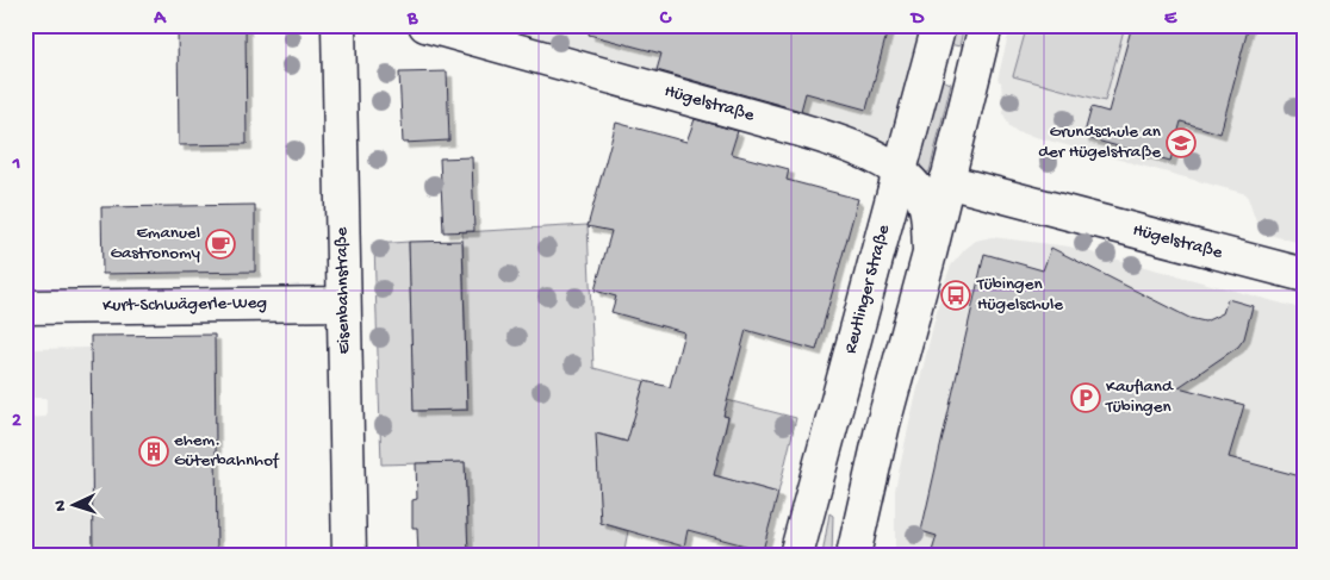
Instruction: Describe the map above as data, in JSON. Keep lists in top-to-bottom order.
{
  "streets": {
    "street": [
      "Hügelstraße",
      "Reutlinger Straße",
      "Eisenbahnstraße",
      "Kurt-Schwägerle-Weg"
    ]
  },
  "crossings": [
    ["Hügelstraße", "Reutlinger Straße"],
    ["Eisenbahnstraße", "Kurt-Schwägerle-Weg"]
  ],
  "places": {
    "school or university": ["Grundschule an der Hügelstraße"],
    "cafe": ["Emanuel Gastronomy"],
    "bus stop": ["Tübingen Hügelschule"],
    "parking": ["Kaufland Tübingen"],
    "building": ["ehem. Güterbahnhof"]
  },
  "north": "left",
  "grid": {
    "columns": [
      "A",
      "B",
      "C",
      "D",
      "E"
    ],
    "rows": ["1", "2"]
  }
}
